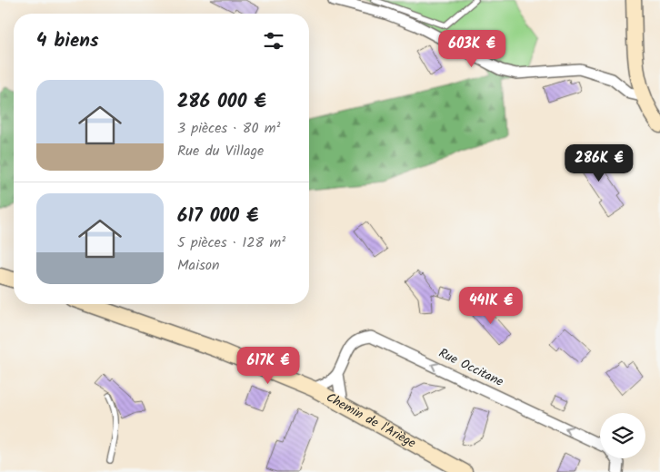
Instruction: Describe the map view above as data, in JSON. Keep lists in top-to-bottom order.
{
  "streets": {
    "street": ["Rue Occitane", "Chemin de l'Ariège"]
  },
  "one_way": ["Rue Occitane"],
  "page": {
    "heading": "4 biens",
    "price": [
      "603K €",
      "286K €",
      "441K €",
      "617K €"
    ],
    "list": [
      {
        "name": "286 000 €",
        "note": "3 pièces · 80 m² · Rue du Village"
      },
      {
        "name": "617 000 €",
        "note": "5 pièces · 128 m² · Maison"
      }
    ]
  }
}
